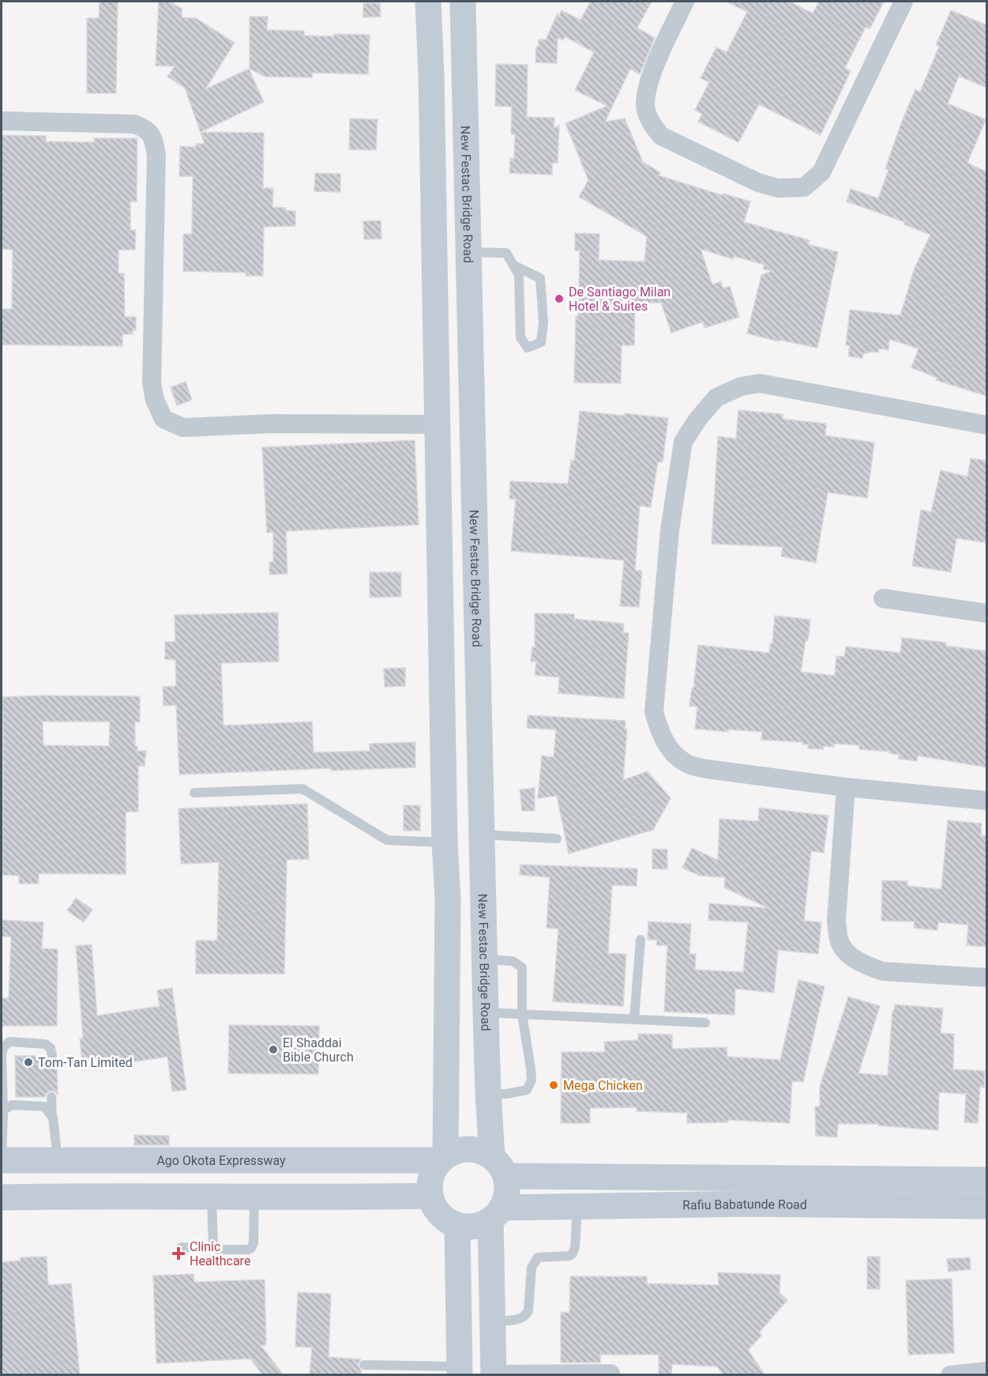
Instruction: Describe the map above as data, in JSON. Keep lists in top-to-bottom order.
{
  "streets": {
    "main road": ["New Festac Bridge Road", "Ago Okota Expressway", "Rafiu Babatunde Road"]
  },
  "crossings": [
    ["New Festac Bridge Road", "Ago Okota Expressway"],
    ["New Festac Bridge Road", "Rafiu Babatunde Road"],
    ["Ago Okota Expressway", "Rafiu Babatunde Road"]
  ],
  "places": {
    "other": [
      "De Santiago Milan Hotel & Suites",
      "El Shaddai Bible Church",
      "Tom-Tan Limited",
      "Mega Chicken"
    ],
    "health": ["Clinic Healthcare"]
  }
}
